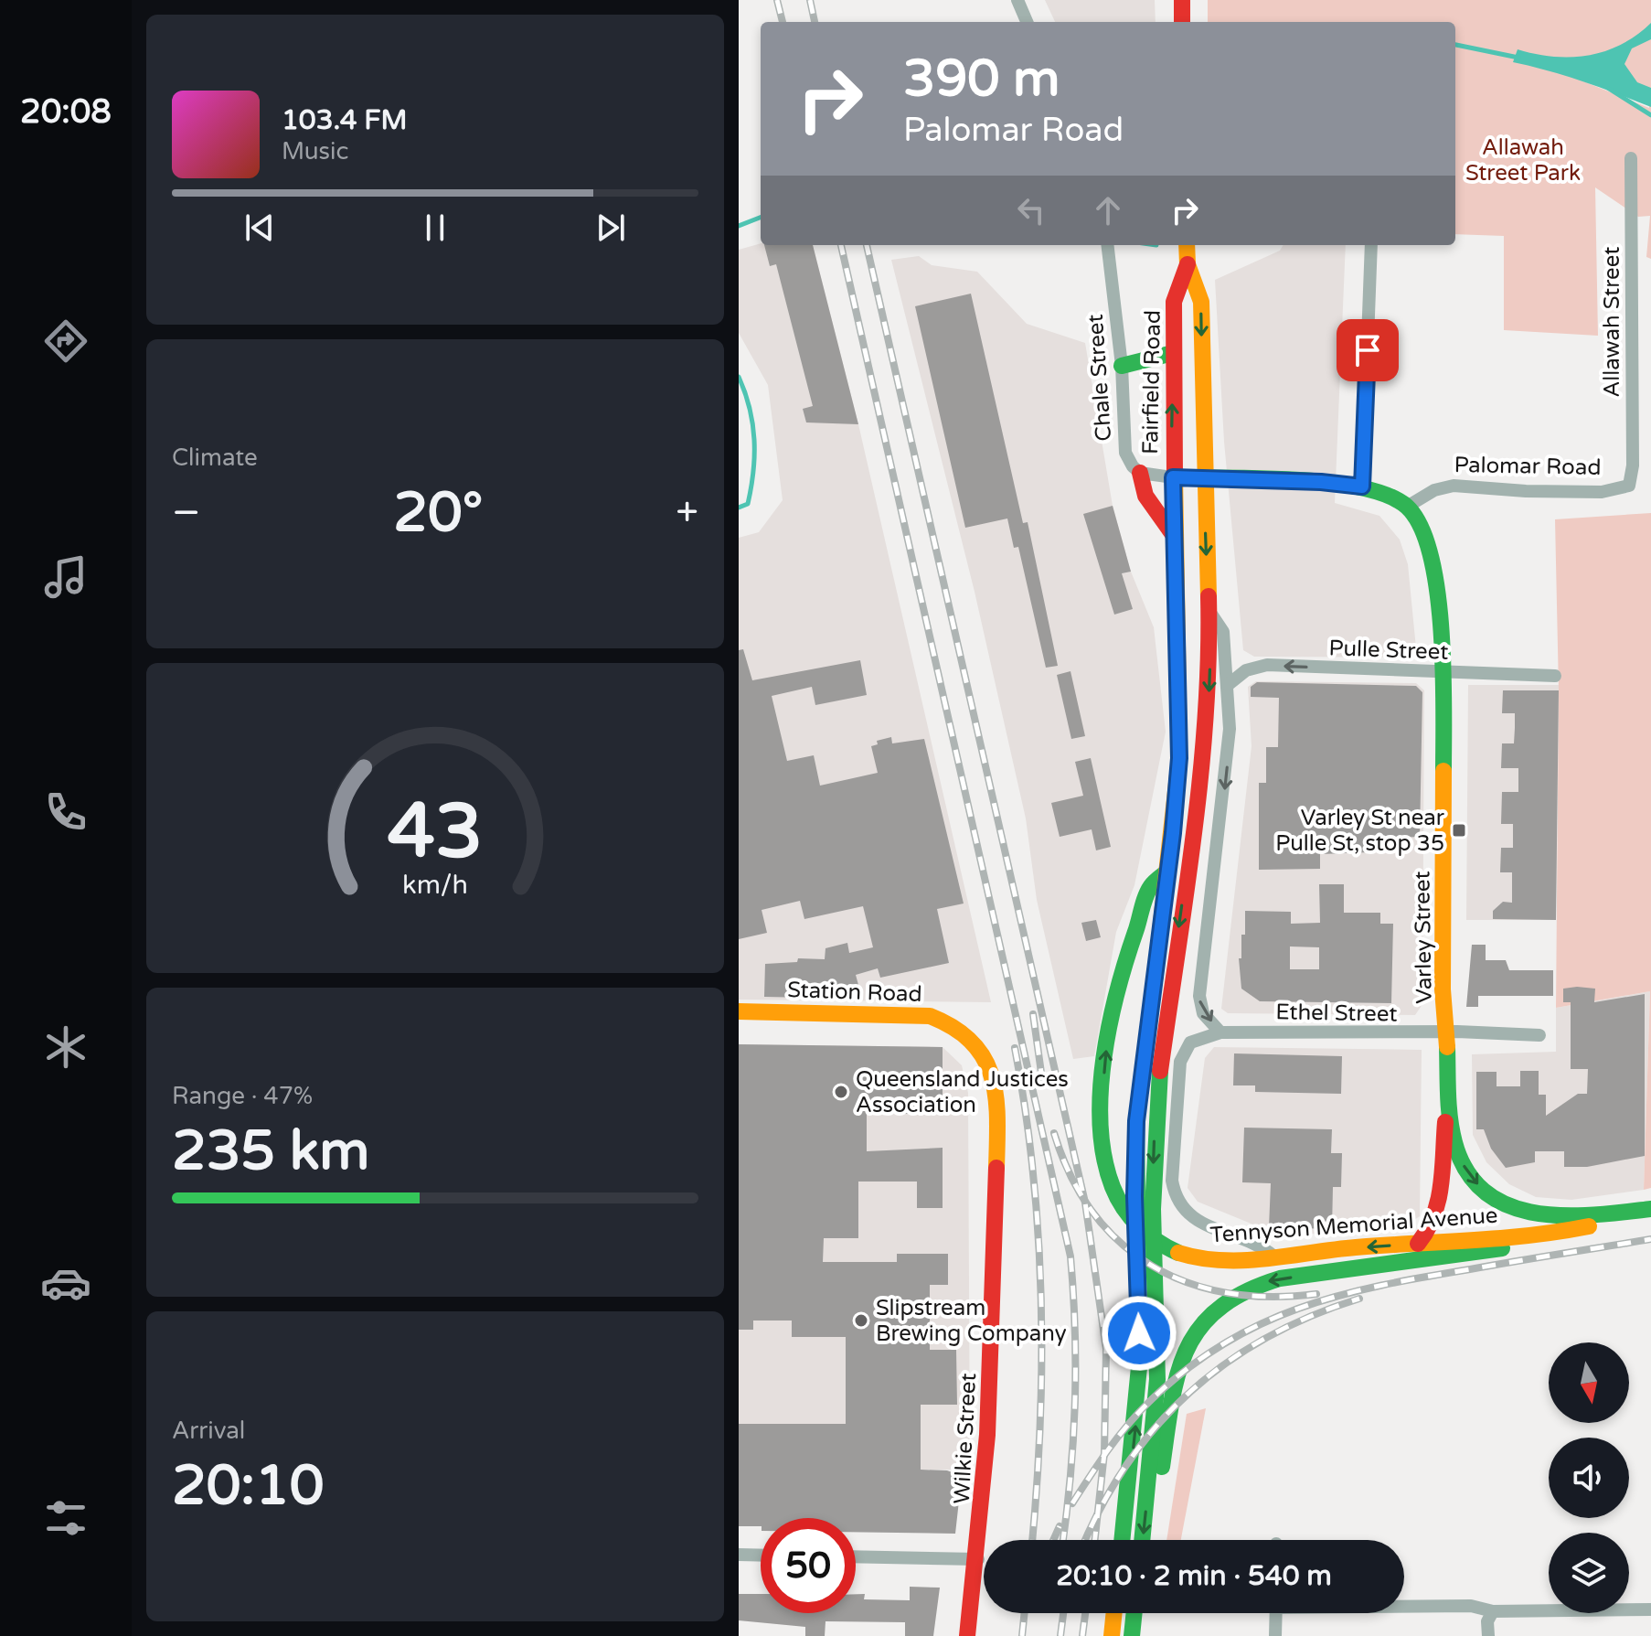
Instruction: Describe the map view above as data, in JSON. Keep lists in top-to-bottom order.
{
  "streets": {
    "main road": [
      "Fairfield Road",
      "Varley Street",
      "Station Road",
      "Tennyson Memorial Avenue",
      "Wilkie Street"
    ],
    "street": [
      "Allawah Street",
      "Chale Street",
      "Palomar Road",
      "Pulle Street",
      "Ethel Street"
    ]
  },
  "crossings": [
    ["Allawah Street", "Palomar Road"],
    ["Fairfield Road", "Pulle Street"],
    ["Fairfield Road", "Ethel Street"],
    ["Fairfield Road", "Tennyson Memorial Avenue"],
    ["Palomar Road", "Varley Street"],
    ["Pulle Street", "Varley Street"],
    ["Varley Street", "Ethel Street"],
    ["Varley Street", "Tennyson Memorial Avenue"],
    ["Station Road", "Wilkie Street"]
  ],
  "one_way": ["Pulle Street"],
  "parks": ["Allawah Street Park"],
  "places": {
    "transit": ["Varley St near Pulle St, stop 35"],
    "other": ["Queensland Justices Association", "Slipstream Brewing Company"]
  },
  "north": "bottom",
  "page": {
    "tabs": "20:08",
    "turn": ["390 m", "Palomar Road"],
    "song": ["103.4 FM", "Music"],
    "tile": [
      "Climate",
      ["Range · 47%", "235 km"],
      ["Arrival", "20:10"]
    ],
    "heat": ["−", "20°", "+"],
    "limit": "50",
    "trip": "20:10 · 2 min · 540 m",
    "gauge": ["43", "km/h"]
  }
}
